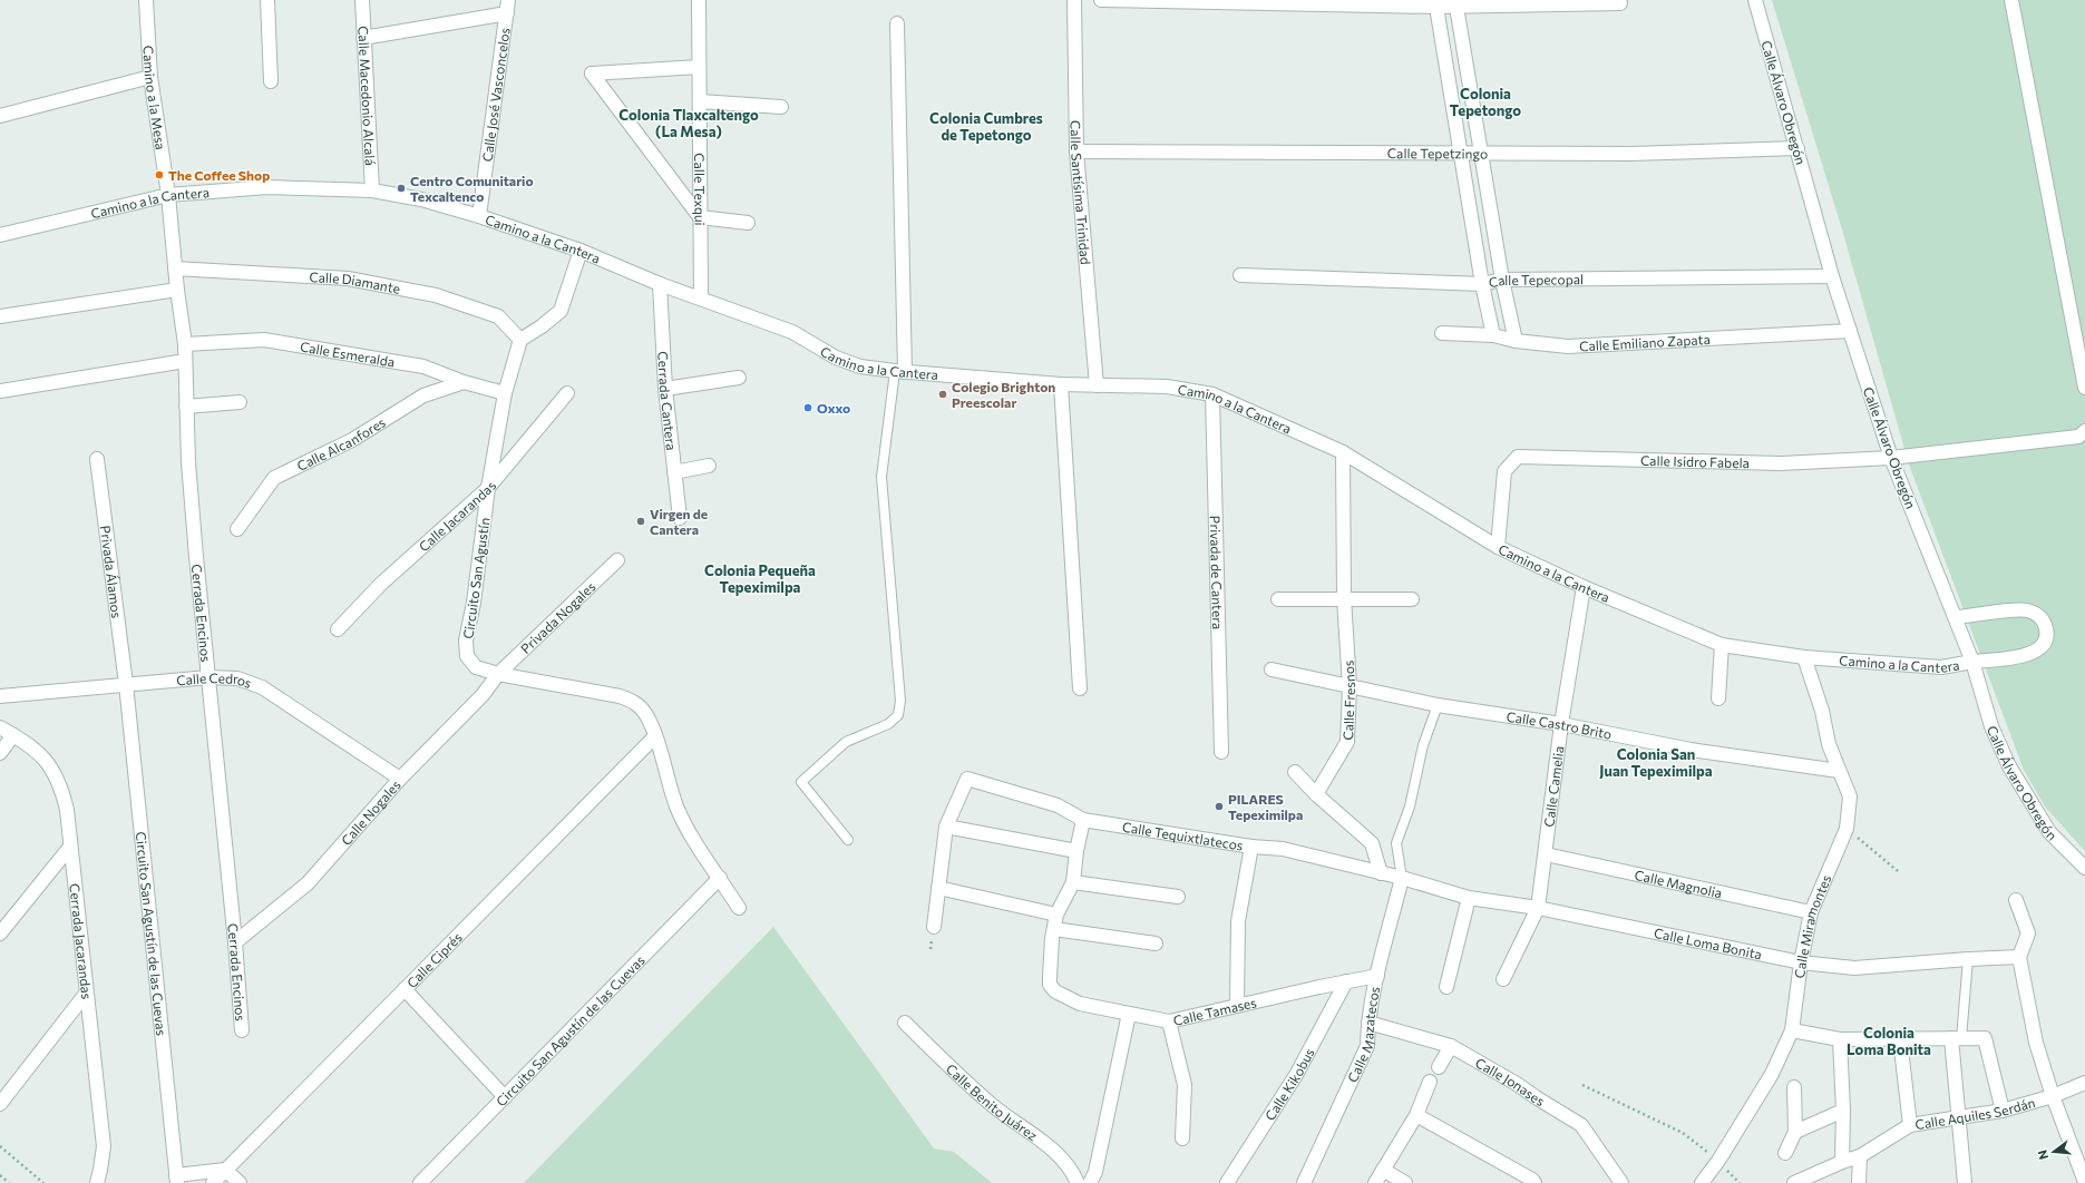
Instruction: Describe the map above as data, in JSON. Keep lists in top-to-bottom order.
{
  "streets": {
    "street": [
      "Calle Macedonio Alcalá",
      "Calle José Vasconcelos",
      "Camino a la Mesa",
      "Calle Álvaro Obregón",
      "Calle Tepetzingo",
      "Calle Texqui",
      "Calle Santísima Trinidad",
      "Camino a la Cantera",
      "Calle Tepecopal",
      "Calle Diamante",
      "Calle Emiliano Zapata",
      "Calle Esmeralda",
      "Cerrada Cantera",
      "Calle Alcanfores",
      "Calle Isidro Fabela",
      "Calle Jacarandas",
      "Privada Álamos",
      "Privada de Cantera",
      "Circuito San Agustín",
      "Cerrada Encinos",
      "Privada Nogales",
      "Calle Cedros",
      "Calle Fresnos",
      "Calle Castro Brito",
      "Calle Camelia",
      "Calle Nogales",
      "Calle Tequixtlatecos",
      "Calle Magnolia",
      "Calle Miramontes",
      "Circuito San Agustín de las Cuevas",
      "Cerrada Jacarandas",
      "Calle Loma Bonita",
      "Calle Ciprés",
      "Calle Tamases",
      "Calle Mazatecos",
      "Calle Jonases",
      "Calle Kikobus",
      "Calle Benito Juárez",
      "Calle Aquiles Serdán"
    ]
  },
  "crossings": [
    ["Calle Macedonio Alcalá", "Camino a la Cantera"],
    ["Calle José Vasconcelos", "Camino a la Cantera"],
    ["Camino a la Mesa", "Camino a la Cantera"],
    ["Camino a la Mesa", "Cerrada Encinos"],
    ["Calle Álvaro Obregón", "Calle Tepetzingo"],
    ["Calle Álvaro Obregón", "Camino a la Cantera"],
    ["Calle Álvaro Obregón", "Calle Tepecopal"],
    ["Calle Álvaro Obregón", "Calle Emiliano Zapata"],
    ["Calle Álvaro Obregón", "Calle Isidro Fabela"],
    ["Calle Tepetzingo", "Calle Santísima Trinidad"],
    ["Calle Texqui", "Camino a la Cantera"],
    ["Calle Santísima Trinidad", "Camino a la Cantera"],
    ["Camino a la Cantera", "Cerrada Cantera"],
    ["Camino a la Cantera", "Calle Isidro Fabela"],
    ["Camino a la Cantera", "Privada de Cantera"],
    ["Camino a la Cantera", "Cerrada Encinos"],
    ["Camino a la Cantera", "Calle Fresnos"],
    ["Camino a la Cantera", "Calle Camelia"],
    ["Camino a la Cantera", "Calle Miramontes"],
    ["Calle Diamante", "Circuito San Agustín"],
    ["Calle Diamante", "Cerrada Encinos"],
    ["Calle Esmeralda", "Calle Alcanfores"],
    ["Calle Esmeralda", "Circuito San Agustín"],
    ["Calle Esmeralda", "Cerrada Encinos"],
    ["Calle Jacarandas", "Circuito San Agustín"],
    ["Privada Álamos", "Calle Cedros"],
    ["Privada Álamos", "Circuito San Agustín de las Cuevas"],
    ["Circuito San Agustín", "Privada Nogales"],
    ["Circuito San Agustín", "Calle Nogales"],
    ["Circuito San Agustín", "Circuito San Agustín de las Cuevas"],
    ["Circuito San Agustín", "Calle Ciprés"],
    ["Cerrada Encinos", "Calle Cedros"],
    ["Cerrada Encinos", "Calle Nogales"],
    ["Privada Nogales", "Calle Nogales"],
    ["Calle Cedros", "Calle Nogales"],
    ["Calle Cedros", "Circuito San Agustín de las Cuevas"],
    ["Calle Fresnos", "Calle Castro Brito"],
    ["Calle Castro Brito", "Calle Camelia"],
    ["Calle Castro Brito", "Calle Miramontes"],
    ["Calle Camelia", "Calle Magnolia"],
    ["Calle Camelia", "Calle Loma Bonita"],
    ["Calle Tequixtlatecos", "Calle Loma Bonita"],
    ["Calle Tequixtlatecos", "Calle Mazatecos"],
    ["Calle Magnolia", "Calle Miramontes"],
    ["Calle Miramontes", "Calle Loma Bonita"],
    ["Calle Loma Bonita", "Calle Mazatecos"],
    ["Calle Tamases", "Calle Mazatecos"],
    ["Calle Tamases", "Calle Kikobus"],
    ["Calle Mazatecos", "Calle Jonases"]
  ],
  "districts": [
    "Colonia Tepetongo",
    "Colonia Tlaxcaltengo (La Mesa)",
    "Colonia Cumbres de Tepetongo",
    "Colonia Pequeña Tepeximilpa",
    "Colonia San Juan Tepeximilpa",
    "Colonia Loma Bonita"
  ],
  "places": [
    "The Coffee Shop",
    "Centro Comunitario Texcaltenco",
    "Colegio Brighton Preescolar",
    "Oxxo",
    "Virgen de Cantera",
    "PILARES Tepeximilpa"
  ],
  "north": "left"
}
